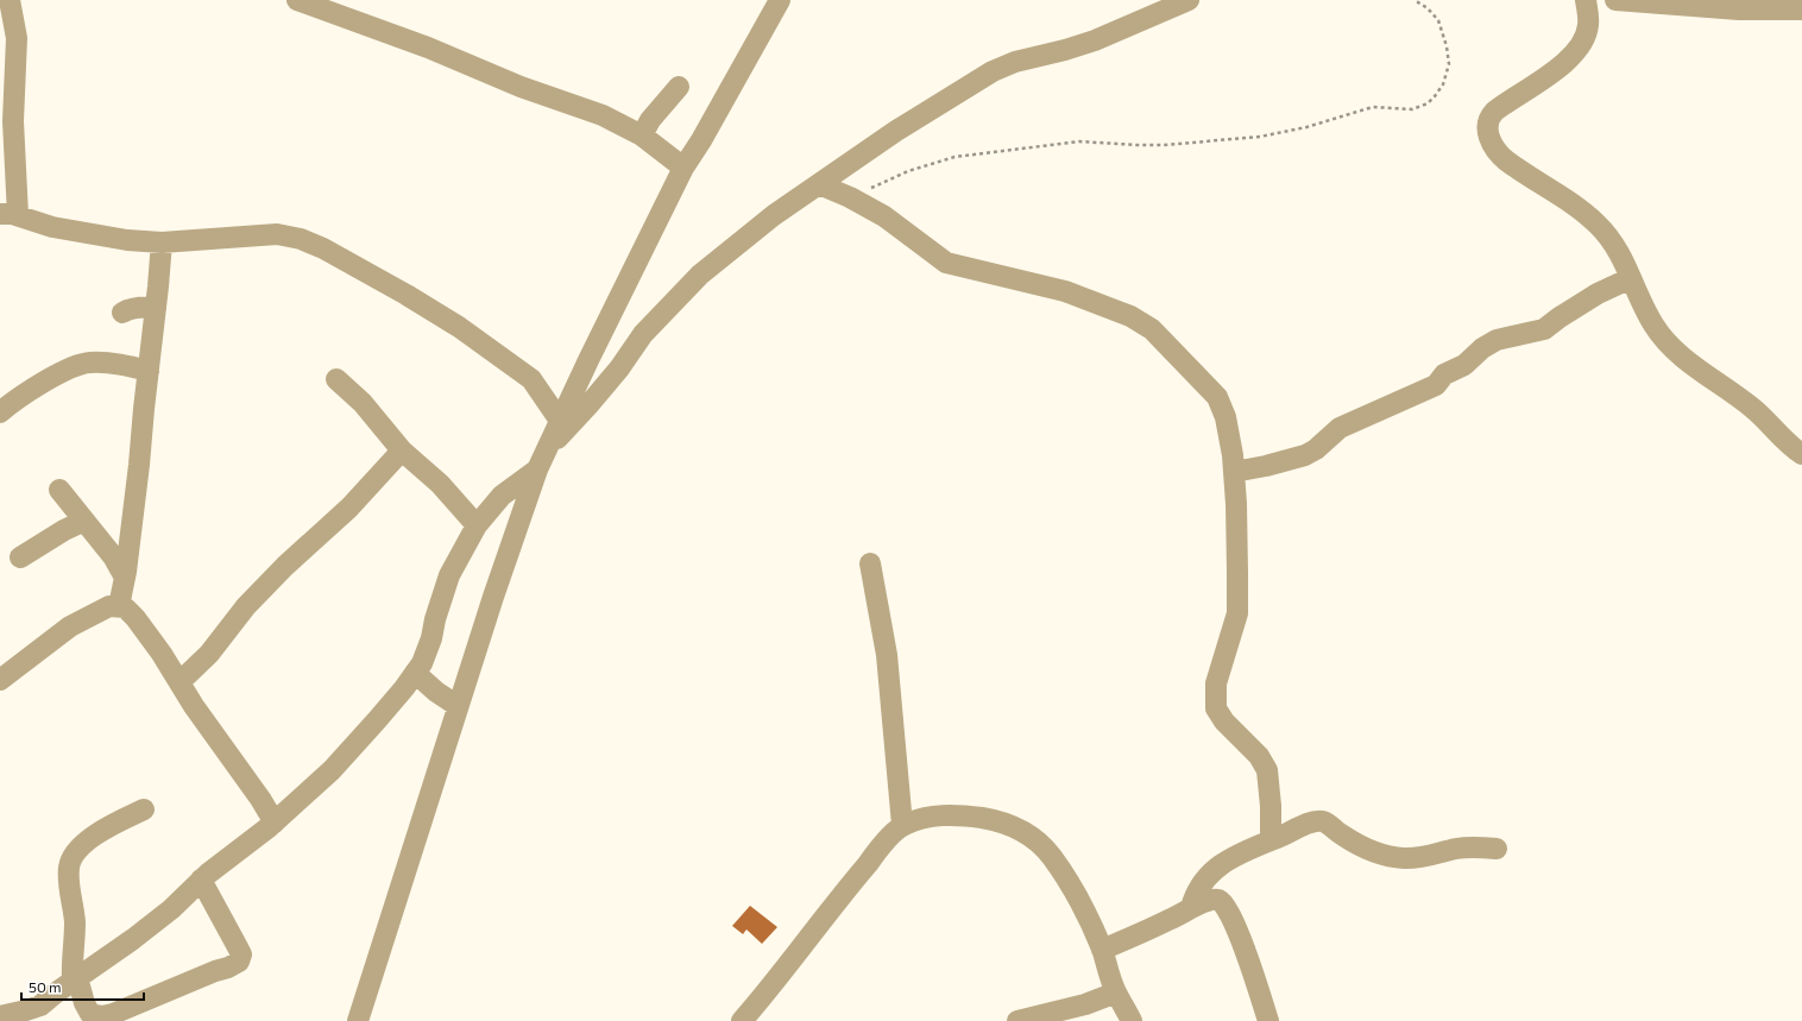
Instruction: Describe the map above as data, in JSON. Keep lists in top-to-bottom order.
{
  "scale_bar": "50 m"
}
